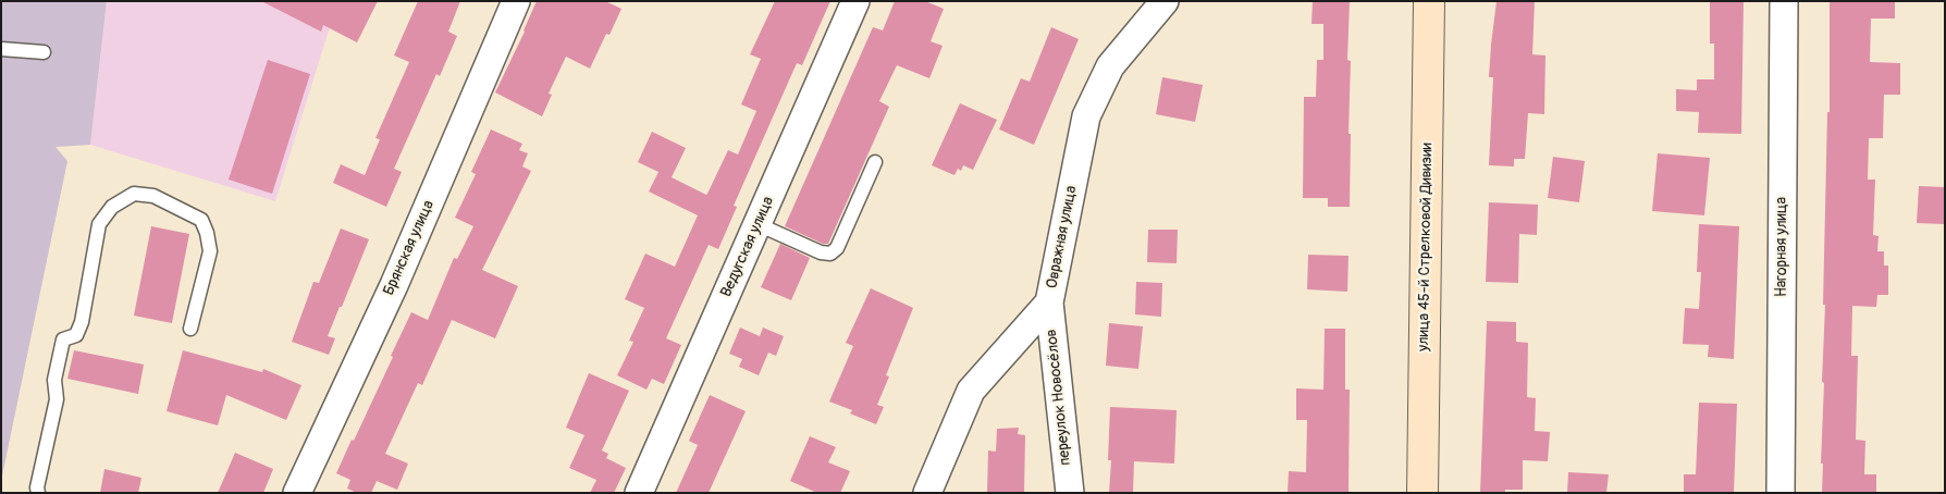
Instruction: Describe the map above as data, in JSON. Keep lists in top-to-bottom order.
{
  "streets": {
    "main road": ["улица 45-й Стрелковой Дивизии"],
    "street": [
      "Овражная улица",
      "Ведугская улица",
      "Нагорная улица",
      "Брянская улица",
      "переулок Новосёлов"
    ]
  },
  "crossings": [
    ["Овражная улица", "переулок Новосёлов"]
  ]
}
